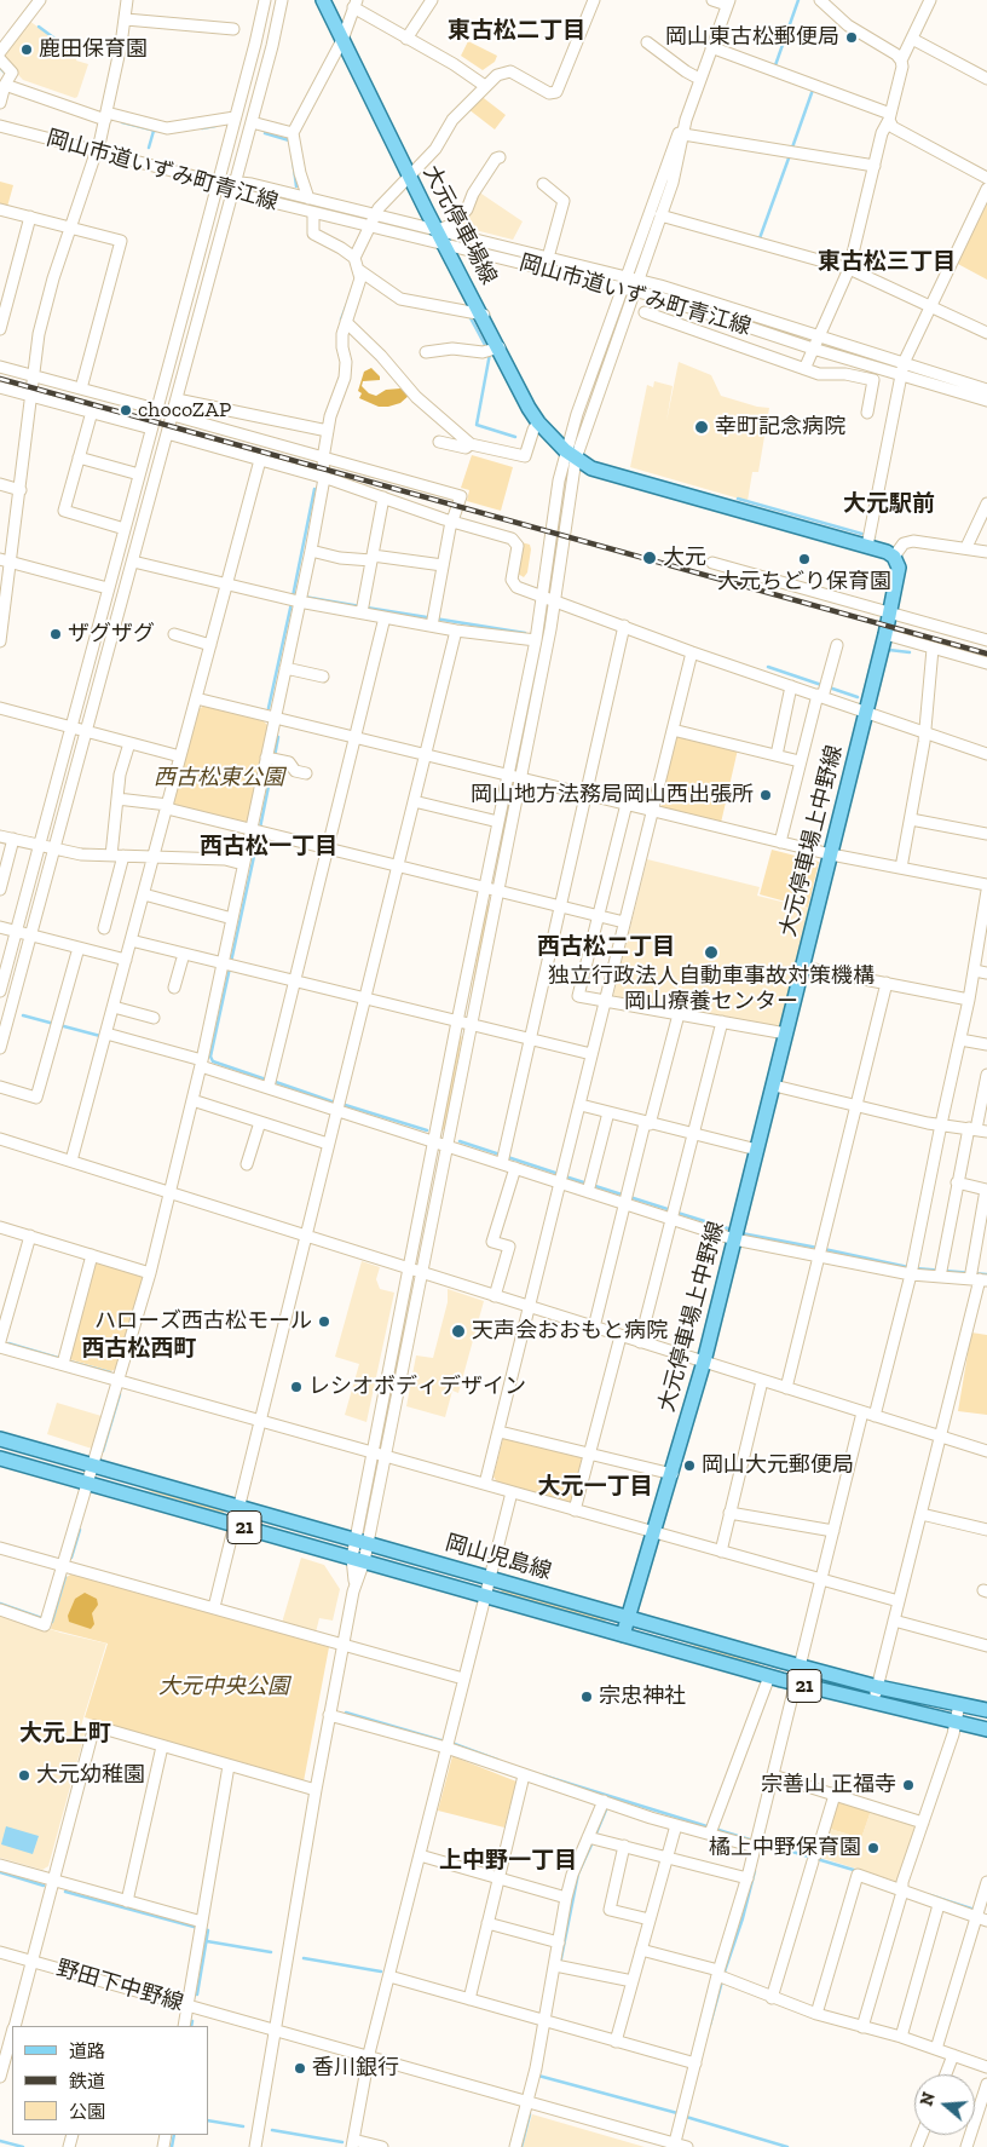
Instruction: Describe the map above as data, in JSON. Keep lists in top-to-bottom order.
{
  "streets": {
    "main road": [
      "大元停車場線",
      "大元停車場上中野線",
      "21",
      "岡山児島線"
    ],
    "street": ["岡山市道いずみ町青江線", "野田下中野線"]
  },
  "crossings": [
    ["岡山市道いずみ町青江線", "大元停車場線"],
    ["大元停車場上中野線", "岡山児島線"]
  ],
  "districts": [
    "東古松二丁目",
    "東古松三丁目",
    "大元駅前",
    "西古松一丁目",
    "西古松二丁目",
    "西古松西町",
    "大元一丁目",
    "大元上町",
    "上中野一丁目"
  ],
  "parks": ["西古松東公園", "大元中央公園"],
  "places": [
    "岡山東古松郵便局",
    "鹿田保育園",
    "chocoZAP",
    "幸町記念病院",
    "大元",
    "大元ちどり保育園",
    "ザグザグ",
    "岡山地方法務局岡山西出張所",
    "独立行政法人自動車事故対策機構 岡山療養センター",
    "ハローズ西古松モール",
    "天声会おおもと病院",
    "レシオボディデザイン",
    "岡山大元郵便局",
    "宗忠神社",
    "大元幼稚園",
    "宗善山 正福寺",
    "橘上中野保育園",
    "香川銀行"
  ],
  "legend": ["道路", "鉄道", "公園"],
  "north": "left"
}
